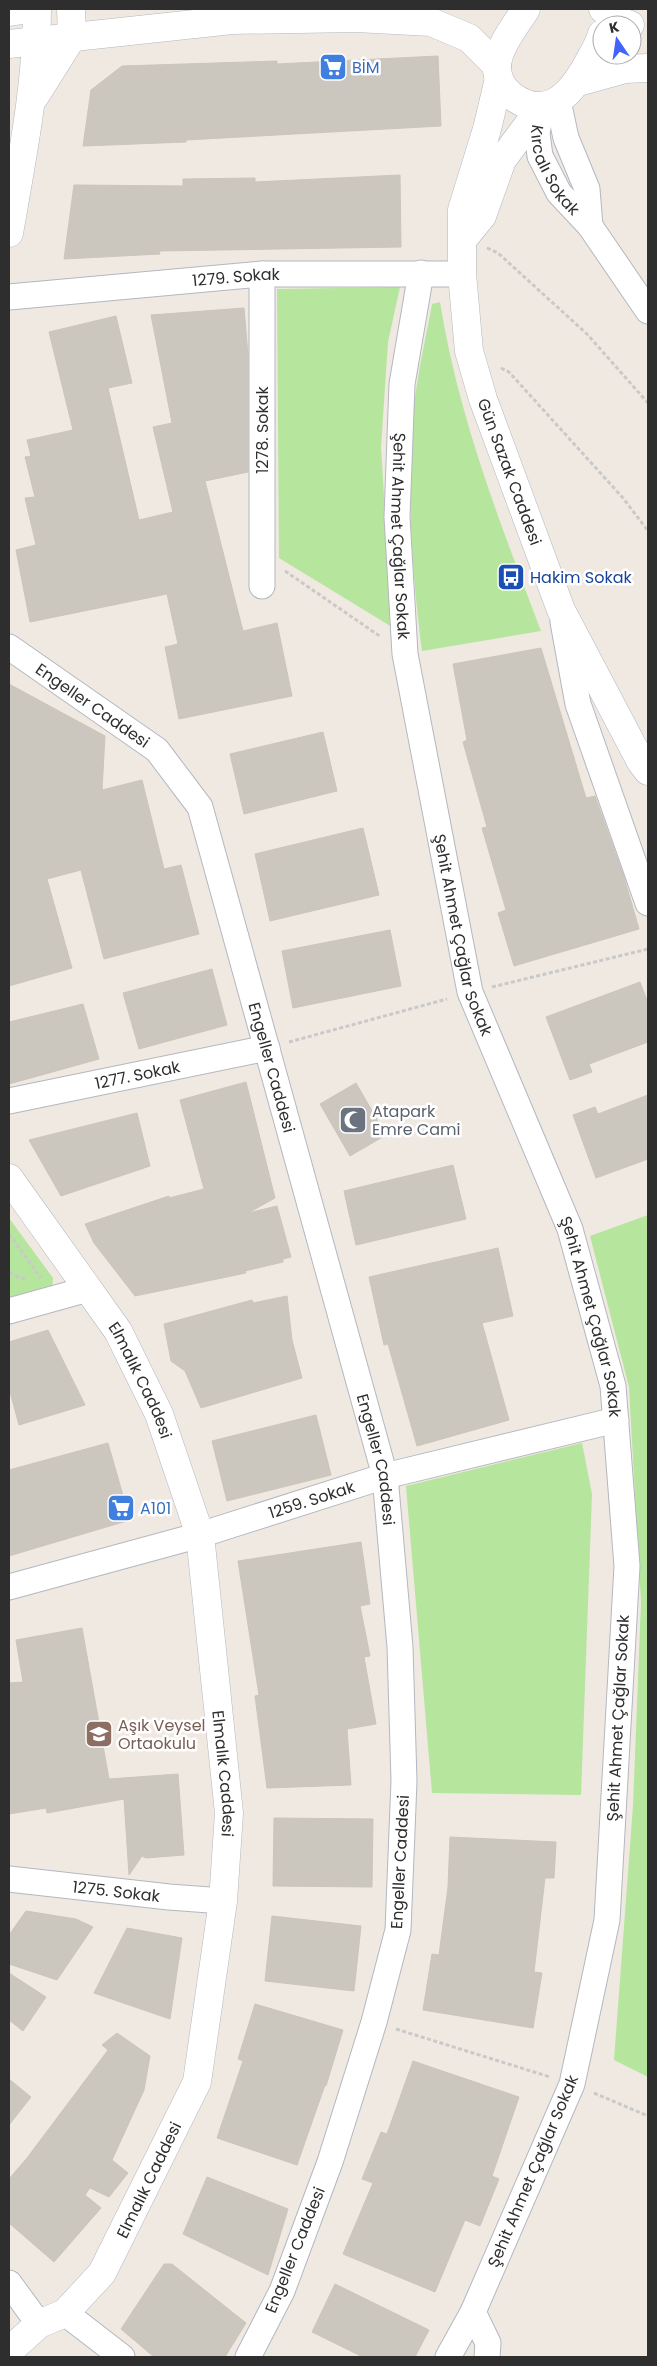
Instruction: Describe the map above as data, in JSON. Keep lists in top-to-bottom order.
{
  "streets": {
    "street": [
      "Kırcalı Sokak",
      "1279. Sokak",
      "1278. Sokak",
      "Gün Sazak Caddesi",
      "Şehit Ahmet Çağlar Sokak",
      "Engeller Caddesi",
      "1277. Sokak",
      "Elmalık Caddesi",
      "1259. Sokak",
      "1275. Sokak"
    ]
  },
  "crossings": [
    ["1279. Sokak", "1278. Sokak"],
    ["1279. Sokak", "Gün Sazak Caddesi"],
    ["1279. Sokak", "Şehit Ahmet Çağlar Sokak"],
    ["Şehit Ahmet Çağlar Sokak", "1259. Sokak"],
    ["Engeller Caddesi", "1277. Sokak"],
    ["Engeller Caddesi", "1259. Sokak"],
    ["Elmalık Caddesi", "1259. Sokak"],
    ["Elmalık Caddesi", "1275. Sokak"]
  ],
  "places": {
    "supermarket": ["BİM", "A101"],
    "bus stop": ["Hakim Sokak"],
    "mosque": ["Atapark Emre Cami"],
    "school or university": ["Aşık Veysel Ortaokulu"]
  },
  "north": "top"
}
